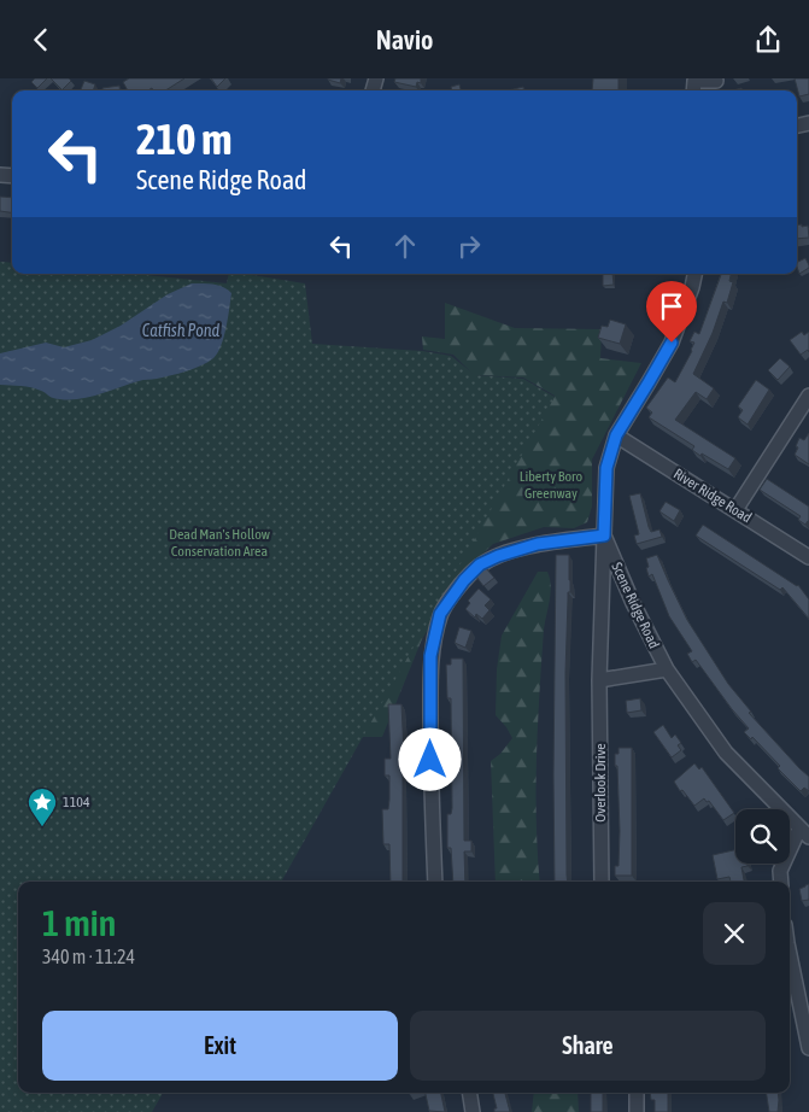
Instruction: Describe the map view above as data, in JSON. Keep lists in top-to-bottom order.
{
  "streets": {
    "street": ["River Ridge Road", "Scene Ridge Road", "Overlook Drive"]
  },
  "crossings": [
    ["River Ridge Road", "Scene Ridge Road"],
    ["Scene Ridge Road", "Overlook Drive"]
  ],
  "water": ["Catfish Pond"],
  "parks": ["Liberty Boro Greenway", "Dead Man's Hollow Conservation Area"],
  "places": {
    "place": ["1104"]
  },
  "page": {
    "header": "Navio",
    "turn": ["210 m", "Scene Ridge Road"],
    "heading": ["1 min", "340 m · 11:24"],
    "buttons": ["Exit", "Share"]
  }
}
